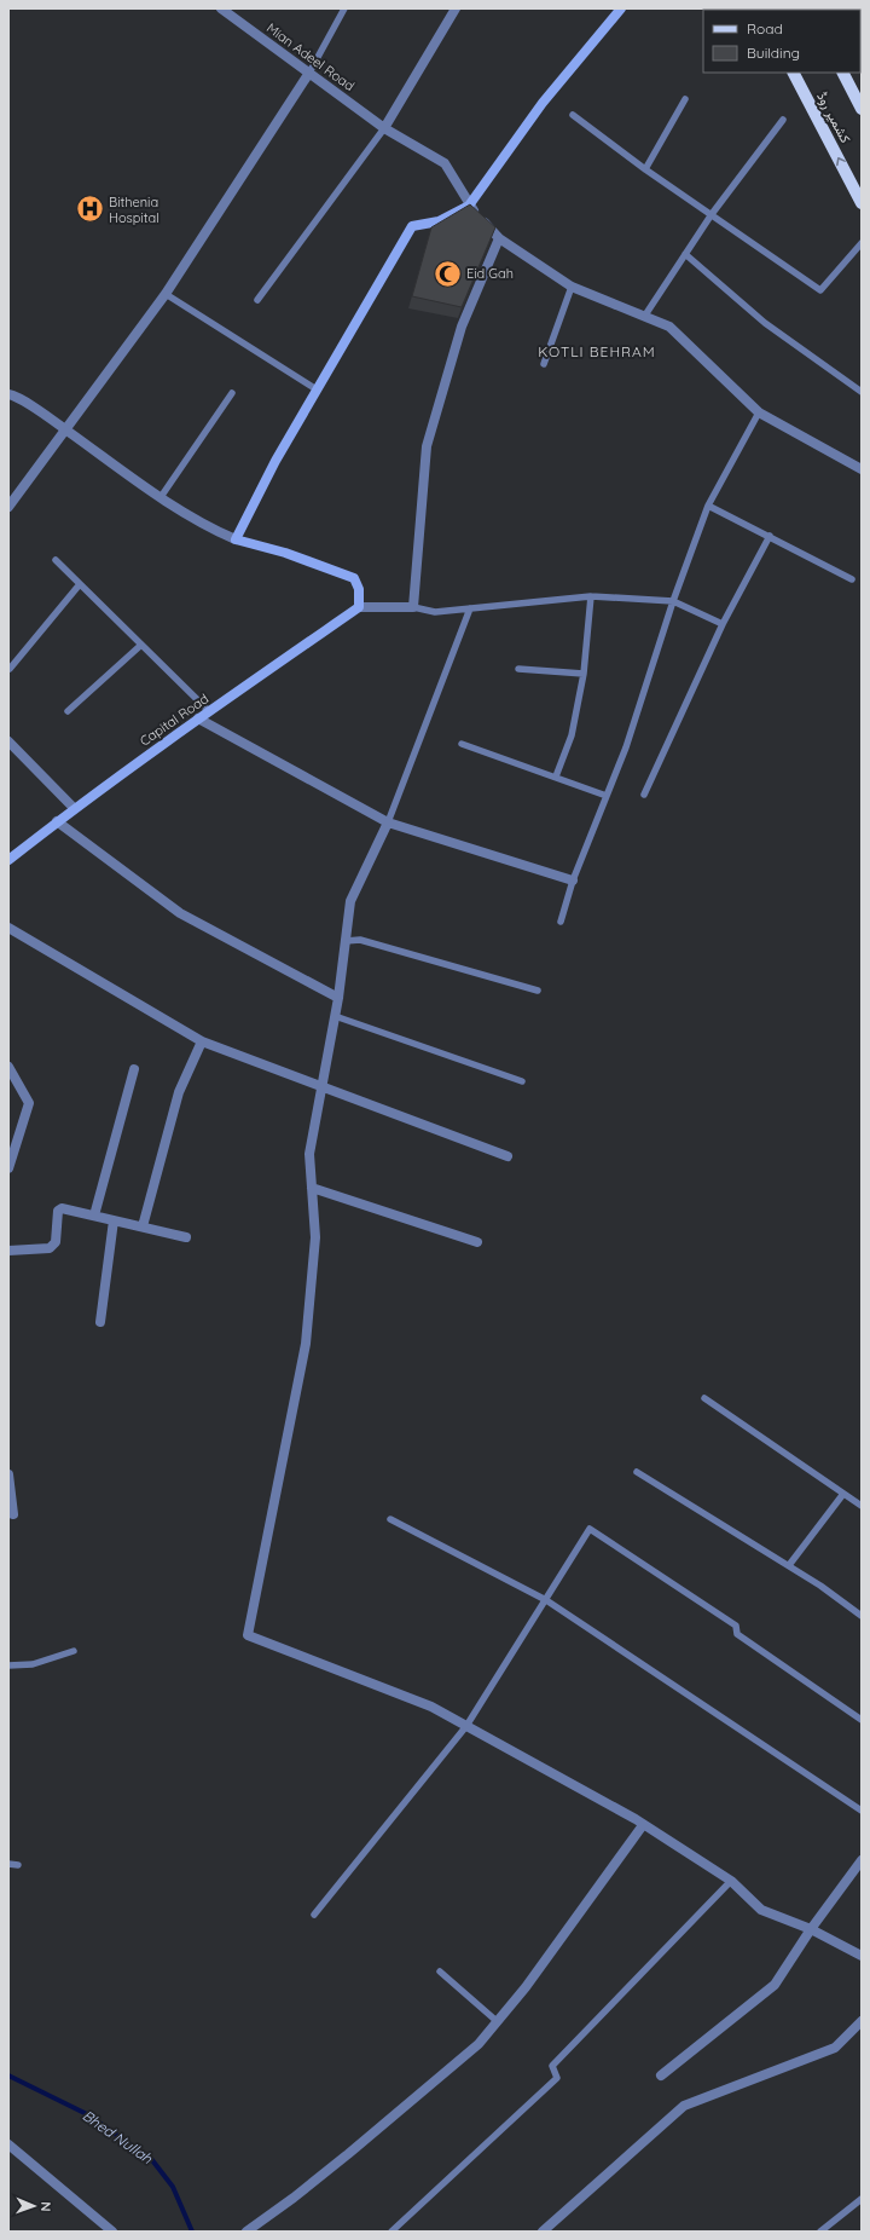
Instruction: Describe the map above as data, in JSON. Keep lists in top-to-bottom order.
{
  "streets": {
    "main road": ["کشمیر روڈ"],
    "street": ["Mian Adeel Road", "Capital Road"]
  },
  "one_way": ["کشمیر روڈ"],
  "districts": ["KOTLI BEHRAM"],
  "water": ["Bhed Nullah"],
  "places": {
    "hospital": ["Bithenia Hospital"],
    "mosque": ["Eid Gah"]
  },
  "legend": ["Road", "Building"],
  "north": "right"
}
